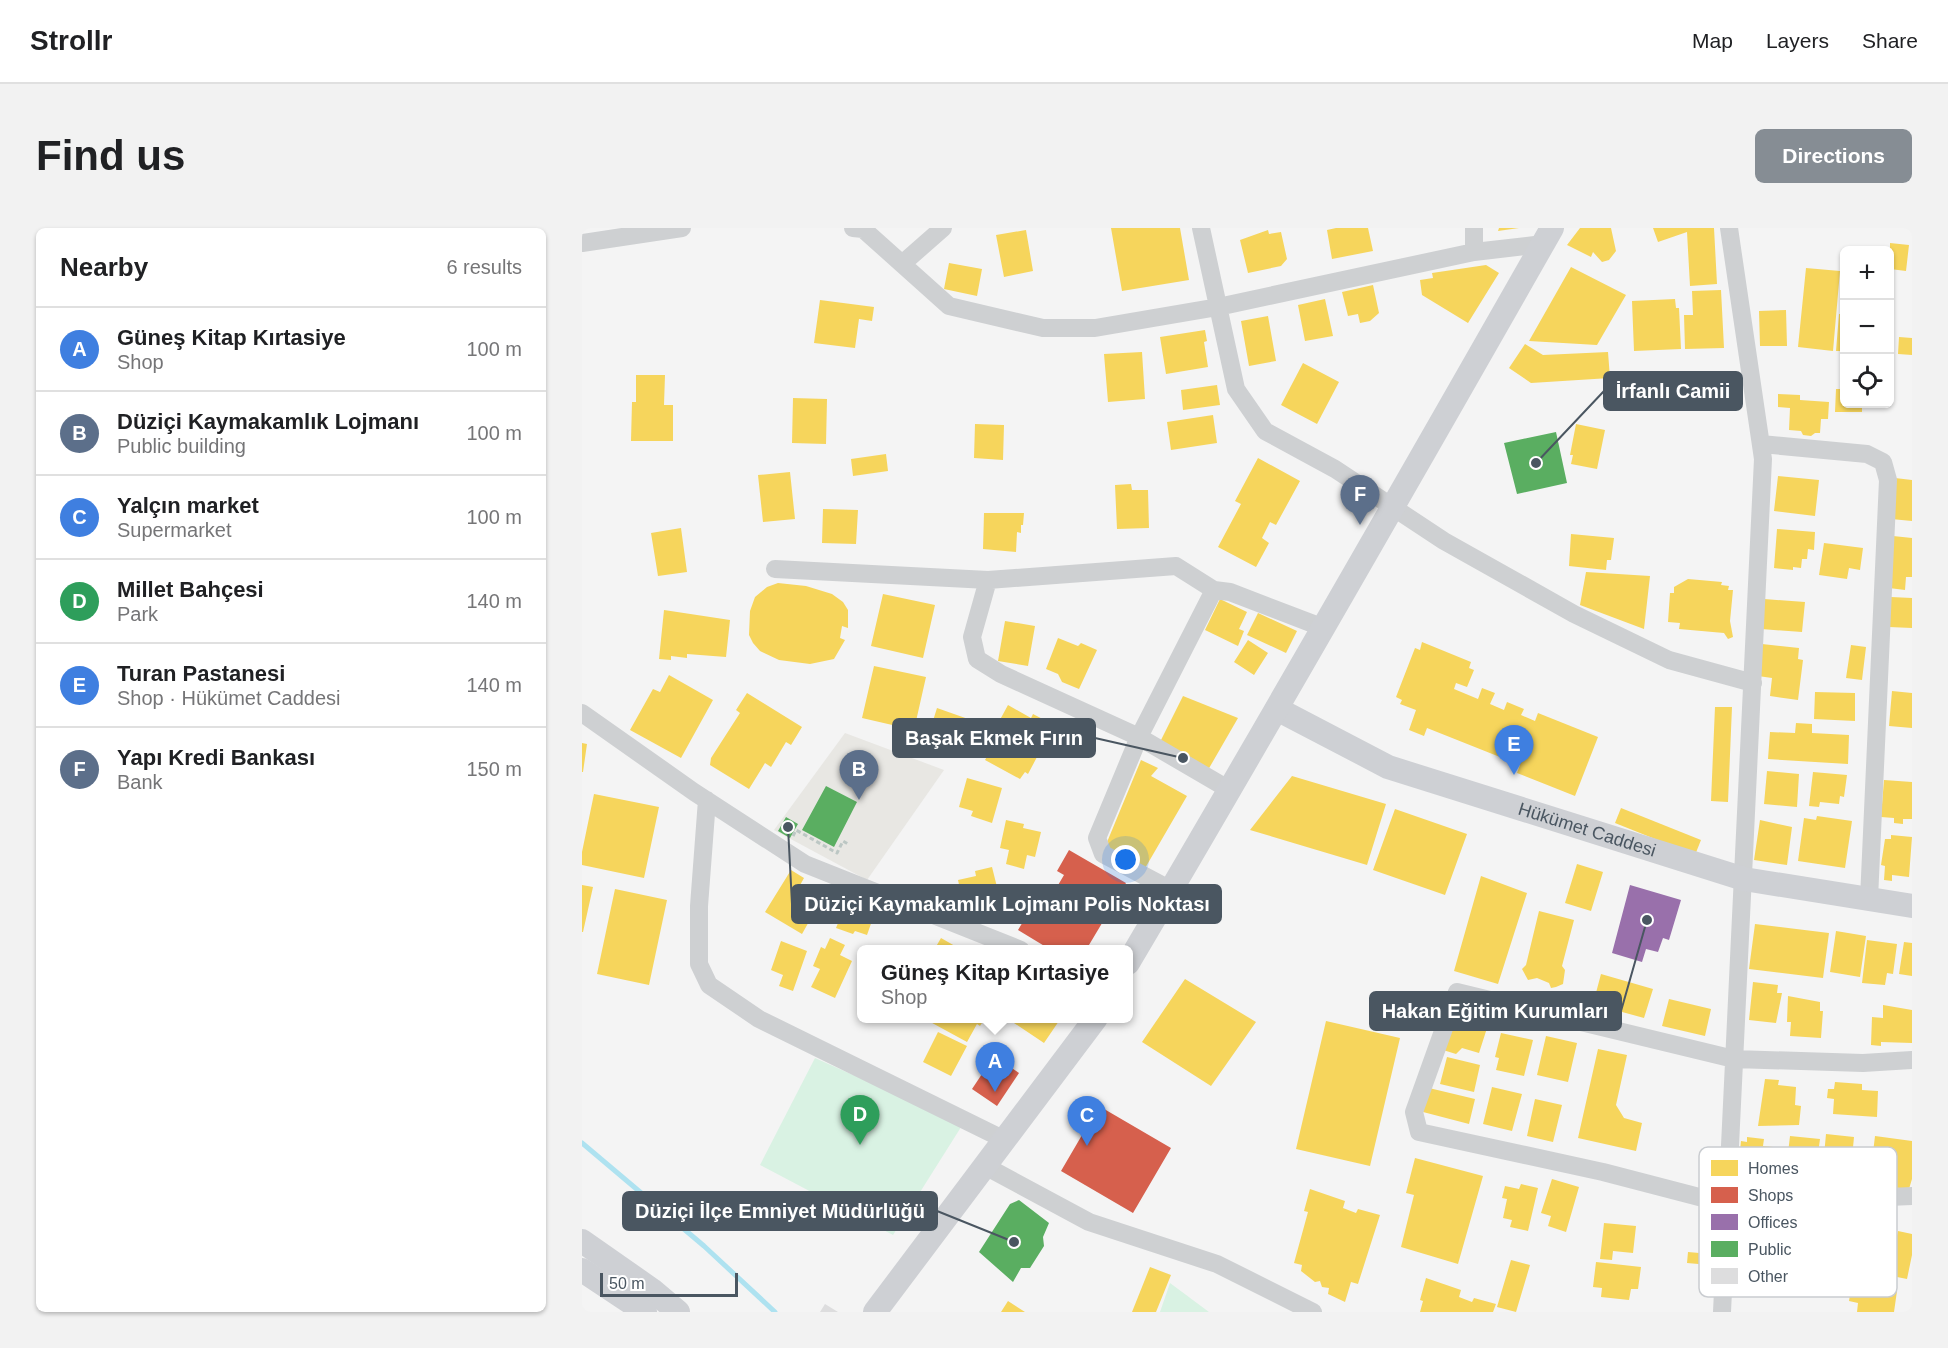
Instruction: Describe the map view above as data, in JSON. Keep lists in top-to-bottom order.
{
  "streets": {
    "main road": ["Hükümet Caddesi"]
  },
  "places": [
    "İrfanlı Camii",
    "Başak Ekmek Fırın",
    "Düziçi Kaymakamlık Lojmanı Polis Noktası",
    "Hakan Eğitim Kurumları",
    "Düziçi İlçe Emniyet Müdürlüğü"
  ],
  "legend": [
    "Homes",
    "Shops",
    "Offices",
    "Public",
    "Other"
  ],
  "scale_bar": "50 m",
  "page": {
    "header": "Strollr",
    "nav": ["Map", "Layers", "Share"],
    "buttons": "Directions",
    "title": "Find us",
    "heading": ["Nearby", "6 results"],
    "map_buttons": ["+", "−"],
    "list": [
      {
        "mark": "A",
        "name": "Güneş Kitap Kırtasiye",
        "note": "Shop",
        "value": "100 m"
      },
      {
        "mark": "B",
        "name": "Düziçi Kaymakamlık Lojmanı",
        "note": "Public building",
        "value": "100 m"
      },
      {
        "mark": "C",
        "name": "Yalçın market",
        "note": "Supermarket",
        "value": "100 m"
      },
      {
        "mark": "D",
        "name": "Millet Bahçesi",
        "note": "Park",
        "value": "140 m"
      },
      {
        "mark": "E",
        "name": "Turan Pastanesi",
        "note": "Shop · Hükümet Caddesi",
        "value": "140 m"
      },
      {
        "mark": "F",
        "name": "Yapı Kredi Bankası",
        "note": "Bank",
        "value": "150 m"
      }
    ],
    "pins": [
      "F",
      "E",
      "B",
      "A",
      "D",
      "C"
    ],
    "popup": ["Güneş Kitap Kırtasiye", "Shop"],
    "scale": "50 m"
  }
}
